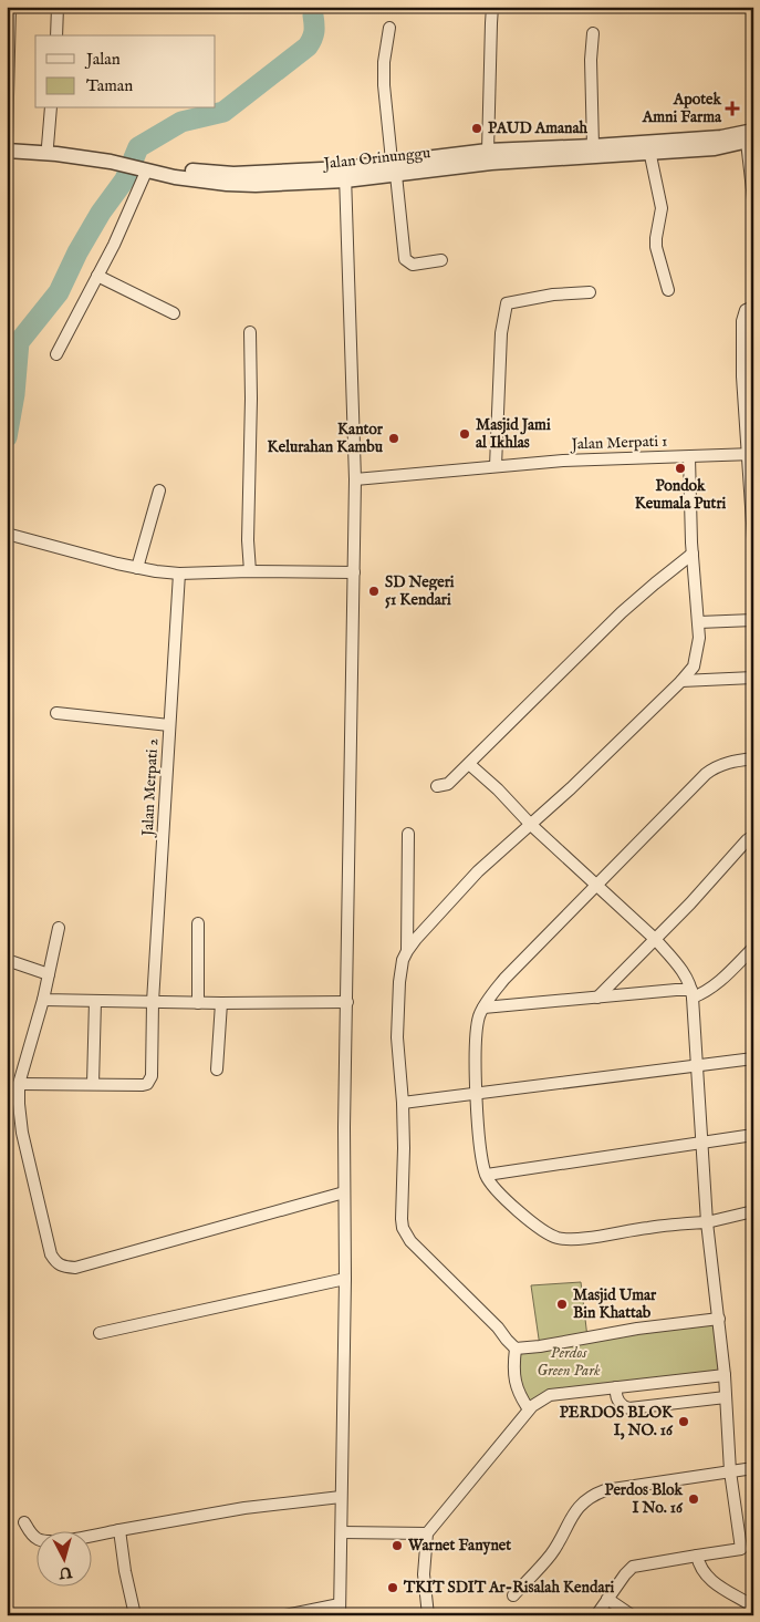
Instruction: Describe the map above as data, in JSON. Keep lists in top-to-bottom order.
{
  "streets": {
    "street": ["Jalan Orinunggu", "Jalan Merpati 1", "Jalan Merpati 2"]
  },
  "parks": ["Perdos Green Park"],
  "places": {
    "health": ["Apotek Amni Farma"],
    "other": [
      "PAUD Amanah",
      "Masjid Jami al Ikhlas",
      "Kantor Kelurahan Kambu",
      "Pondok Keumala Putri",
      "SD Negeri 51 Kendari",
      "Masjid Umar Bin Khattab",
      "PERDOS BLOK I, NO. 16",
      "Perdos Blok I No. 16",
      "Warnet Fanynet",
      "TKIT SDIT Ar-Risalah Kendari"
    ]
  },
  "legend": ["Jalan", "Taman"],
  "north": "bottom"
}
